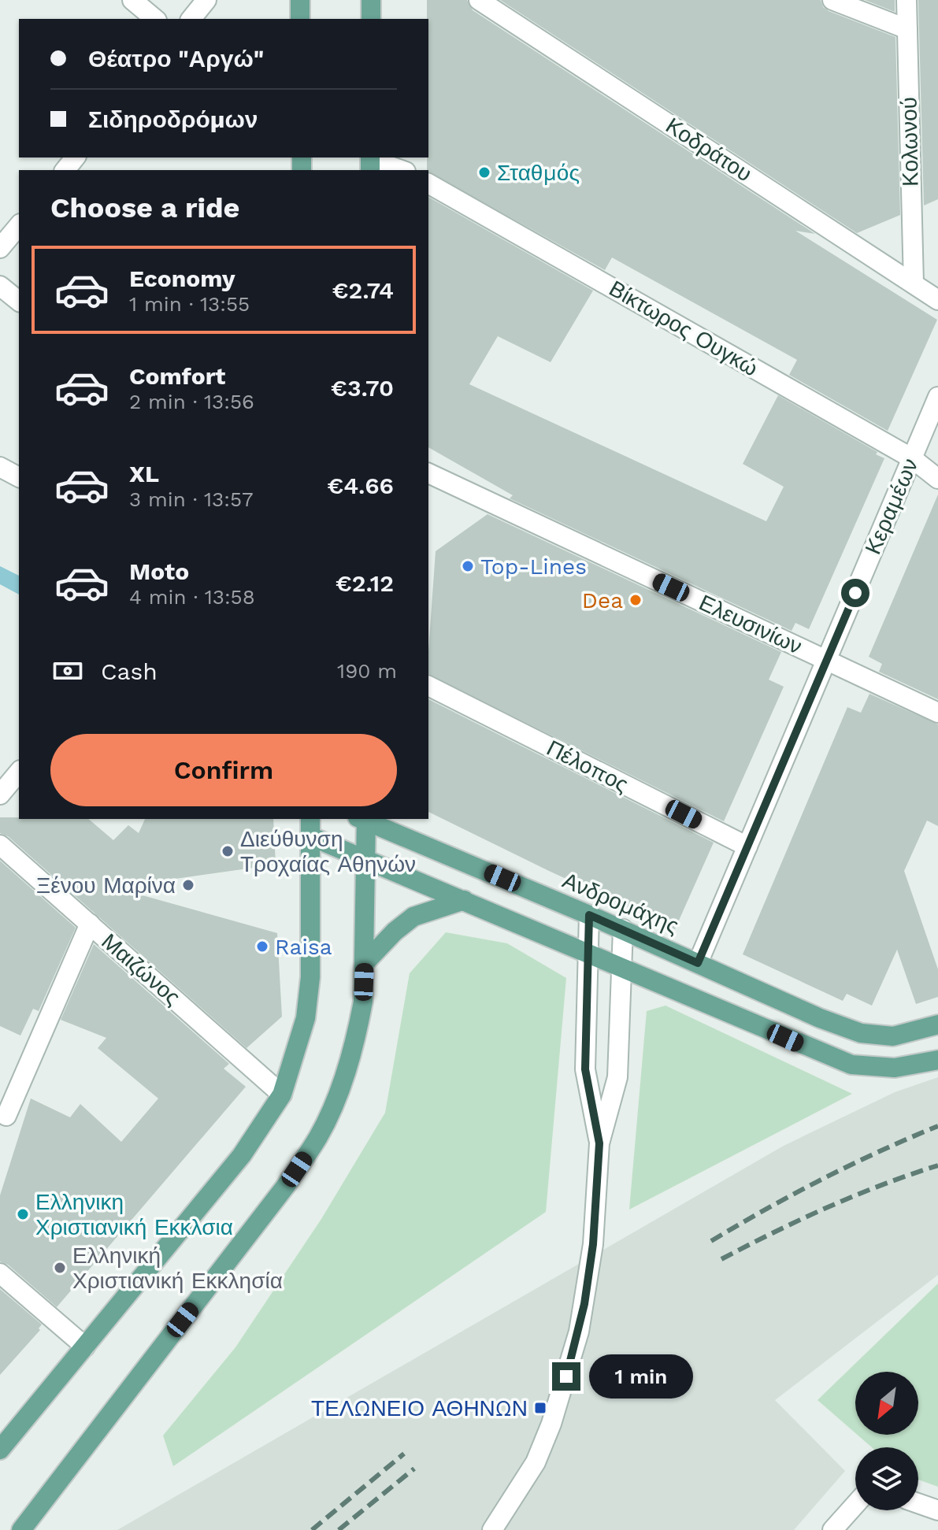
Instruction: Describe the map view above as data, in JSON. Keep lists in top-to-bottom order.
{
  "streets": {
    "main road": ["Ανδρομάχης"],
    "street": [
      "Κολωνού",
      "Κοδράτου",
      "Βίκτωρος Ουγκώ",
      "Κεραμέων",
      "Ελευσινίων",
      "Πέλοπος",
      "Μαιζώνος"
    ]
  },
  "crossings": [
    ["Κολωνού", "Κοδράτου"],
    ["Βίκτωρος Ουγκώ", "Κεραμέων"],
    ["Κεραμέων", "Ελευσινίων"],
    ["Κεραμέων", "Πέλοπος"],
    ["Κεραμέων", "Ανδρομάχης"]
  ],
  "places": {
    "other": [
      "Σταθμός",
      "Top-Lines",
      "Dea",
      "Διεύθυνση Τροχαίας Αθηνών",
      "Ξένου Μαρίνα",
      "Raisa",
      "Ελληνικη Χριστιανική Εκκλσια",
      "Ελληνική Χριστιανική Εκκλησία"
    ],
    "transit": ["ΤΕΛΩΝΕΙΟ ΑΘΗΝΩΝ"]
  },
  "north": "bottom left",
  "page": {
    "banner": ["Θέατρο \"Αργώ\"", "Σιδηροδρόμων"],
    "heading": "Choose a ride",
    "list": [
      {
        "name": "Economy",
        "note": "1 min · 13:55",
        "value": "€2.74"
      },
      {
        "name": "Comfort",
        "note": "2 min · 13:56",
        "value": "€3.70"
      },
      {
        "name": "XL",
        "note": "3 min · 13:57",
        "value": "€4.66"
      },
      {
        "name": "Moto",
        "note": "4 min · 13:58",
        "value": "€2.12"
      }
    ],
    "pay": ["Cash", "190 m"],
    "buttons": "Confirm",
    "bubble": "1 min"
  }
}
